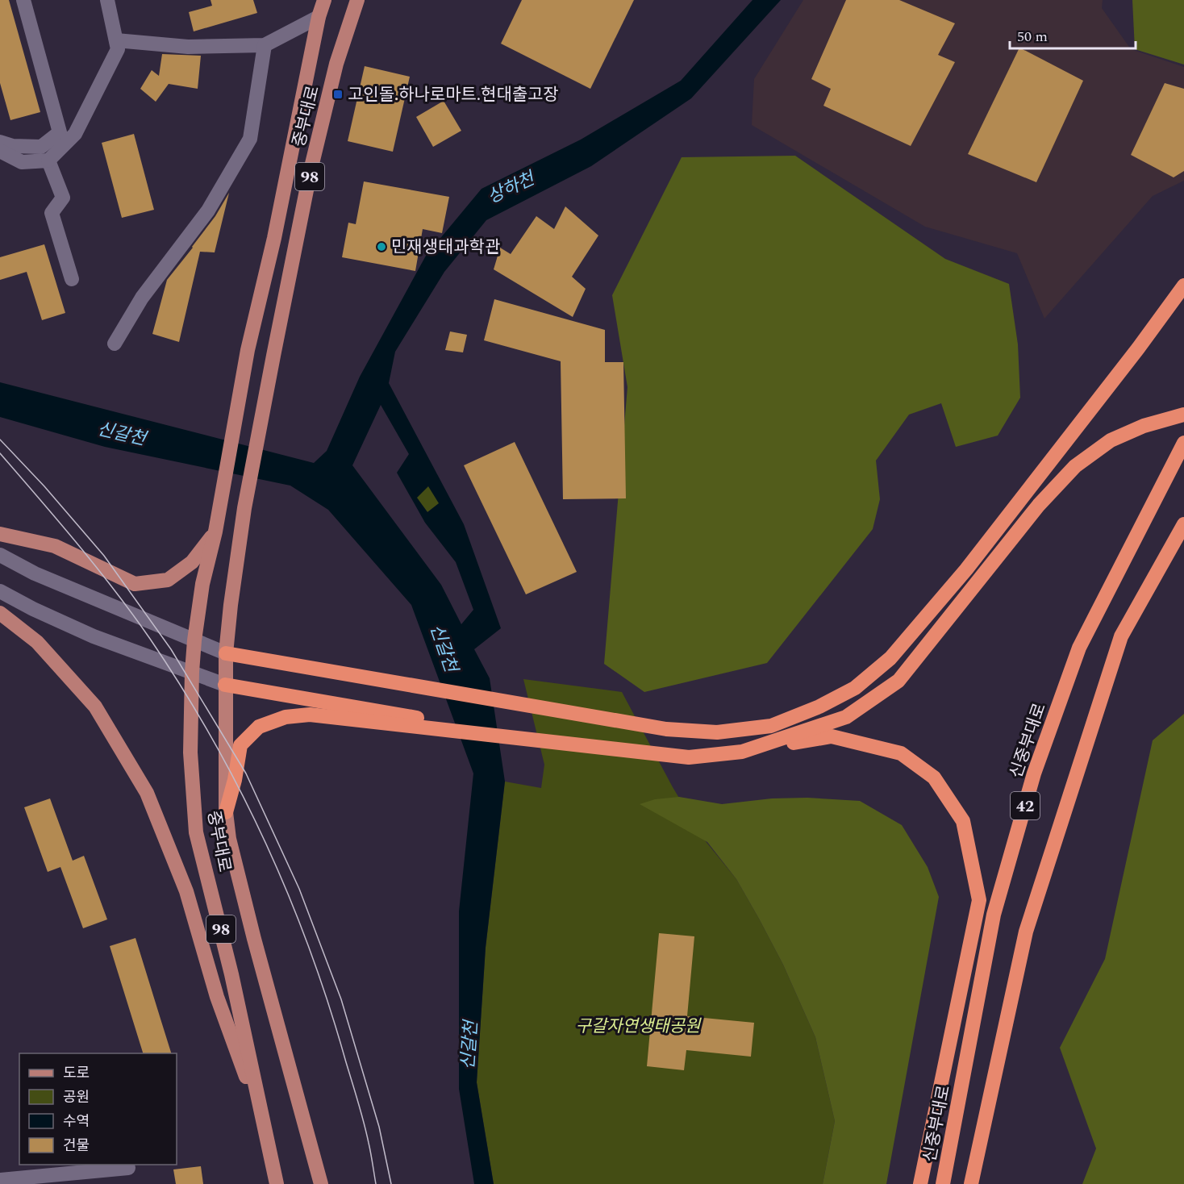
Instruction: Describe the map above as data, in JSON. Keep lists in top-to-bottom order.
{
  "streets": {
    "highway": ["신중부대로", "42"],
    "main road": ["중부대로", "98"]
  },
  "water": ["상하천", "신갈천"],
  "parks": ["구갈자연생태공원"],
  "places": {
    "transit": ["고인돌.하나로마트.현대출고장"],
    "other": ["민재생태과학관"]
  },
  "legend": [
    "도로",
    "공원",
    "수역",
    "건물"
  ],
  "scale_bar": "50 m"
}
